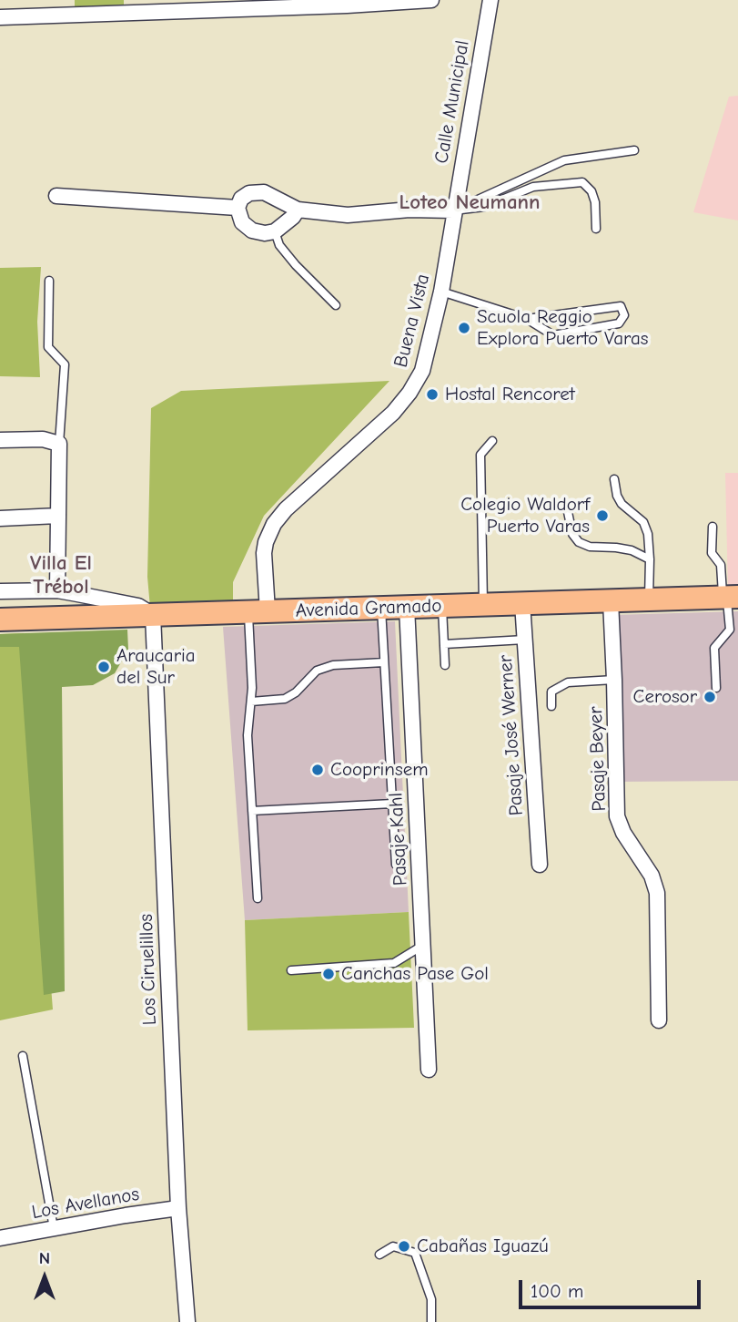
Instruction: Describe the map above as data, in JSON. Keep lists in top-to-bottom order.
{
  "streets": {
    "main road": ["Avenida Gramado"],
    "street": [
      "Calle Municipal",
      "Buena Vista",
      "Pasaje José Werner",
      "Pasaje Beyer",
      "Pasaje Kahl",
      "Los Ciruelillos",
      "Los Avellanos"
    ]
  },
  "crossings": [
    ["Calle Municipal", "Buena Vista"],
    ["Buena Vista", "Avenida Gramado"],
    ["Avenida Gramado", "Pasaje José Werner"],
    ["Avenida Gramado", "Pasaje Beyer"],
    ["Avenida Gramado", "Pasaje Kahl"],
    ["Avenida Gramado", "Los Ciruelillos"],
    ["Los Ciruelillos", "Los Avellanos"]
  ],
  "districts": ["Loteo Neumann", "Villa El Trébol"],
  "places": [
    "Scuola Reggio Explora Puerto Varas",
    "Hostal Rencoret",
    "Colegio Waldorf Puerto Varas",
    "Araucaria del Sur",
    "Cerosor",
    "Cooprinsem",
    "Canchas Pase Gol",
    "Cabañas Iguazú"
  ],
  "scale_bar": "100 m",
  "north": "top"
}
